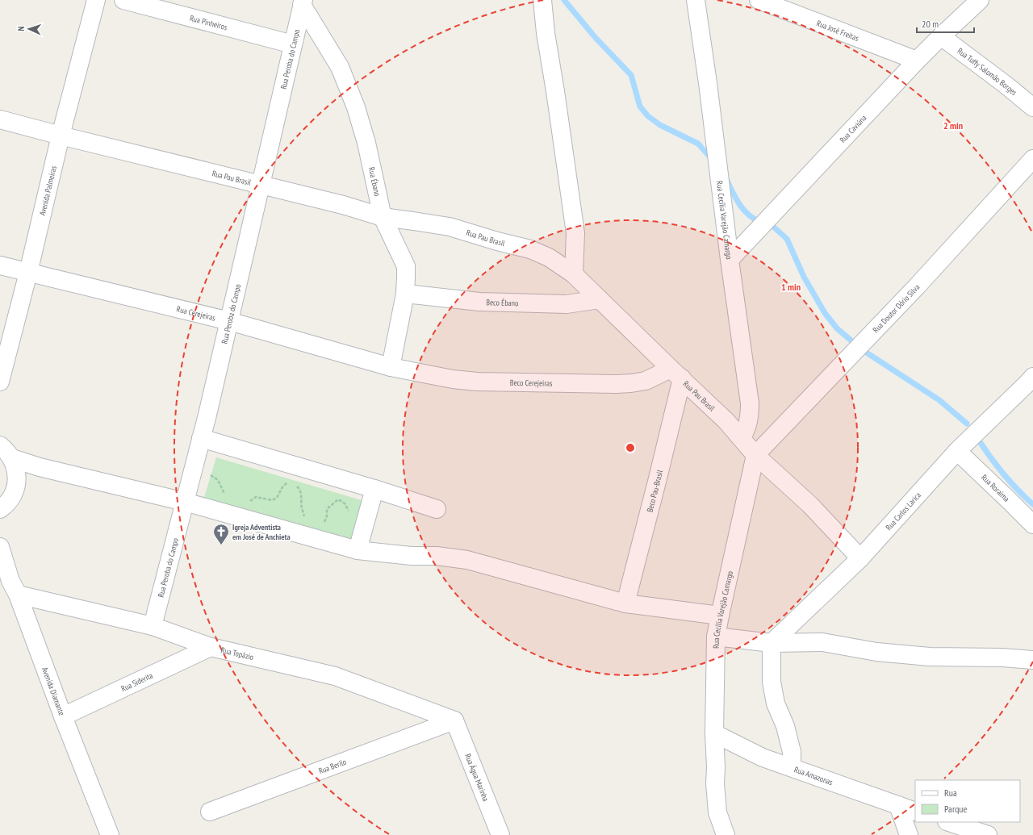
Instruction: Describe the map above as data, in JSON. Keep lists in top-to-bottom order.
{
  "streets": {
    "street": [
      "Rua Pinheiros",
      "Rua José Freitas",
      "Rua Peroba do Campo",
      "Rua Tuffy Salomão Borges",
      "Rua Caviúna",
      "Rua Pau Brasil",
      "Rua Ébano",
      "Avenida Palmeiras",
      "Rua Cecília Varejão Camargo",
      "Beco Ébano",
      "Rua Doutor Dório Silva",
      "Rua Cerejeiras",
      "Beco Cerejeiras",
      "Rua Roraima",
      "Beco Pau-Brasil",
      "Rua Carlos Larica",
      "Rua Topázio",
      "Rua Siderita",
      "Avenida Diamante",
      "Rua Berilo",
      "Rua Amazonas",
      "Rua Água Marinha"
    ]
  },
  "crossings": [
    ["Rua Pinheiros", "Rua Peroba do Campo"],
    ["Rua José Freitas", "Rua Caviúna"],
    ["Rua Peroba do Campo", "Rua Pau Brasil"],
    ["Rua Peroba do Campo", "Rua Ébano"],
    ["Rua Peroba do Campo", "Rua Cerejeiras"],
    ["Rua Peroba do Campo", "Rua Topázio"],
    ["Rua Tuffy Salomão Borges", "Rua Caviúna"],
    ["Rua Caviúna", "Rua Cecília Varejão Camargo"],
    ["Rua Pau Brasil", "Rua Ébano"],
    ["Rua Pau Brasil", "Avenida Palmeiras"],
    ["Rua Pau Brasil", "Rua Cecília Varejão Camargo"],
    ["Rua Pau Brasil", "Beco Ébano"],
    ["Rua Pau Brasil", "Rua Doutor Dório Silva"],
    ["Rua Pau Brasil", "Beco Cerejeiras"],
    ["Rua Pau Brasil", "Beco Pau-Brasil"],
    ["Rua Pau Brasil", "Rua Carlos Larica"],
    ["Rua Ébano", "Beco Ébano"],
    ["Rua Ébano", "Rua Cerejeiras"],
    ["Rua Ébano", "Beco Cerejeiras"],
    ["Avenida Palmeiras", "Rua Cerejeiras"],
    ["Rua Cecília Varejão Camargo", "Rua Doutor Dório Silva"],
    ["Rua Cecília Varejão Camargo", "Rua Amazonas"],
    ["Rua Cerejeiras", "Beco Cerejeiras"],
    ["Beco Cerejeiras", "Beco Pau-Brasil"],
    ["Rua Roraima", "Rua Carlos Larica"],
    ["Rua Topázio", "Rua Siderita"],
    ["Rua Topázio", "Avenida Diamante"],
    ["Rua Topázio", "Rua Berilo"],
    ["Rua Topázio", "Rua Água Marinha"],
    ["Rua Siderita", "Avenida Diamante"],
    ["Rua Berilo", "Rua Água Marinha"]
  ],
  "places": {
    "church": ["Igreja Adventista em José de Anchieta"]
  },
  "legend": ["Rua", "Parque"],
  "scale_bar": "20 m",
  "north": "left",
  "rings": ["2 min", "1 min"]
}
